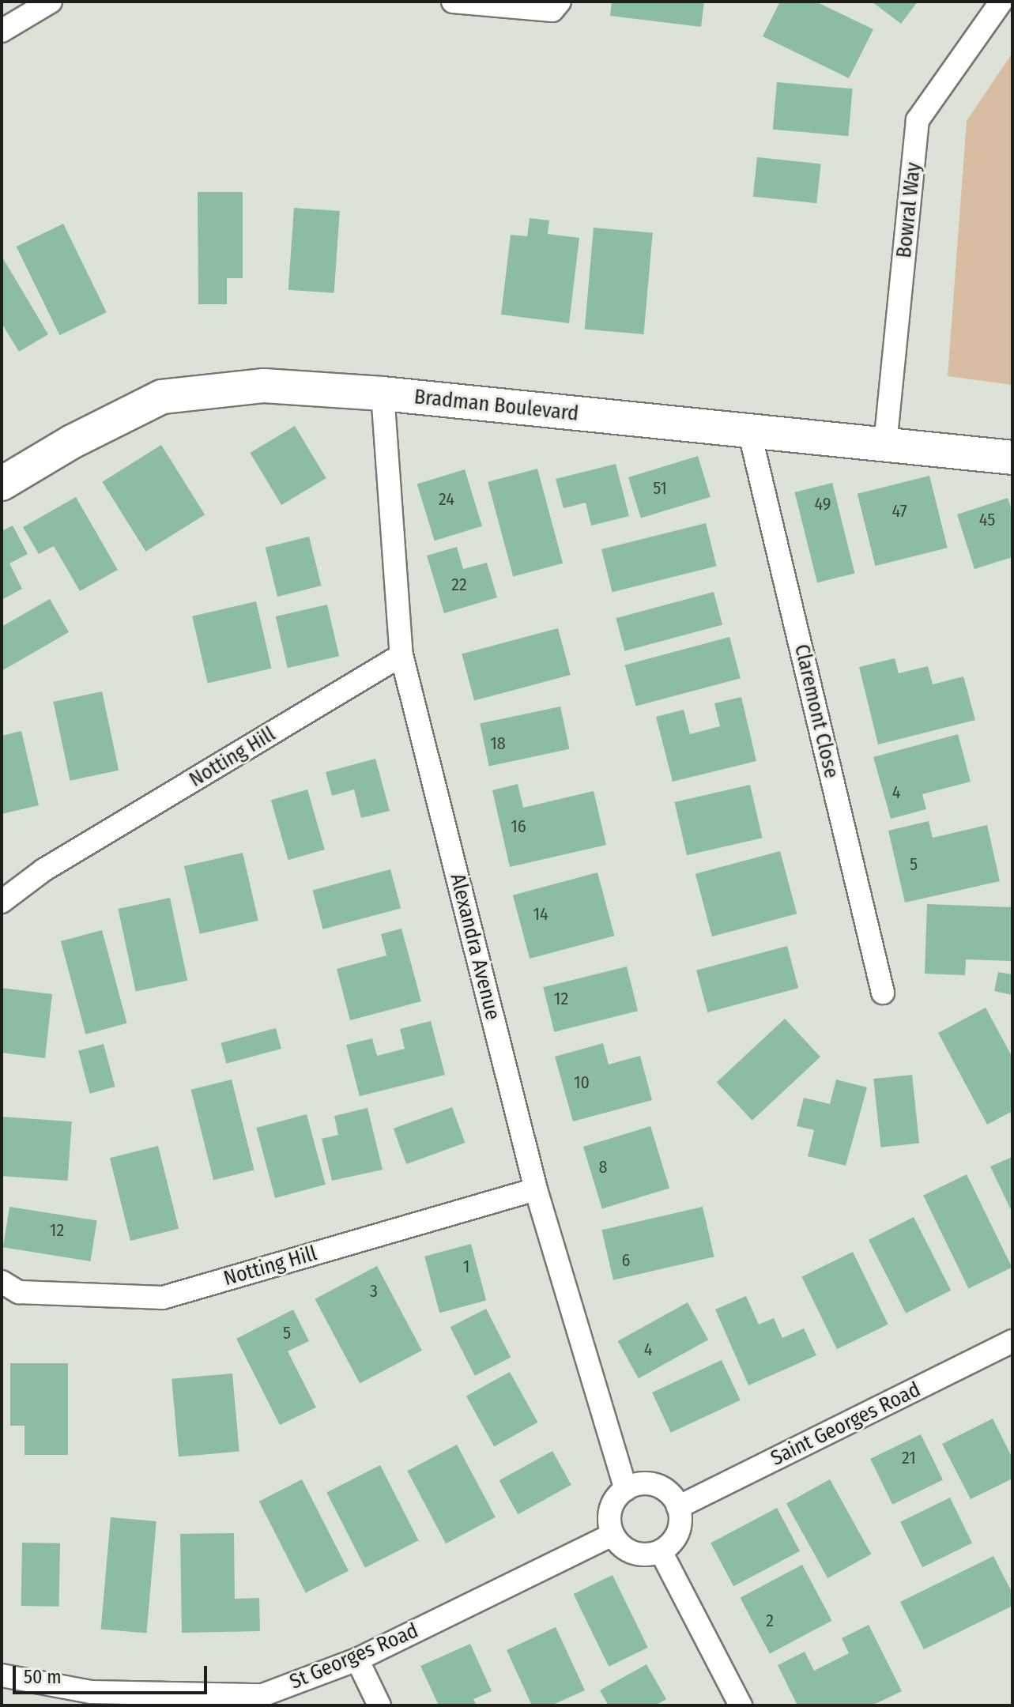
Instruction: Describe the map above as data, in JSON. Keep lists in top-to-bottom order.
{
  "streets": {
    "street": [
      "Bowral Way",
      "Bradman Boulevard",
      "Claremont Close",
      "Notting Hill",
      "Alexandra Avenue",
      "Saint Georges Road",
      "St Georges Road"
    ]
  },
  "crossings": [
    ["Bowral Way", "Bradman Boulevard"],
    ["Bradman Boulevard", "Claremont Close"],
    ["Bradman Boulevard", "Alexandra Avenue"],
    ["Notting Hill", "Alexandra Avenue"],
    ["Alexandra Avenue", "Saint Georges Road"],
    ["Alexandra Avenue", "St Georges Road"],
    ["Saint Georges Road", "St Georges Road"]
  ],
  "house_numbers": [
    "51",
    "24",
    "49",
    "47",
    "45",
    "22",
    "18",
    "4",
    "16",
    "5",
    "14",
    "12",
    "10",
    "8",
    "12",
    "6",
    "1",
    "3",
    "5",
    "4",
    "21",
    "2"
  ],
  "scale_bar": "50 m"
}
